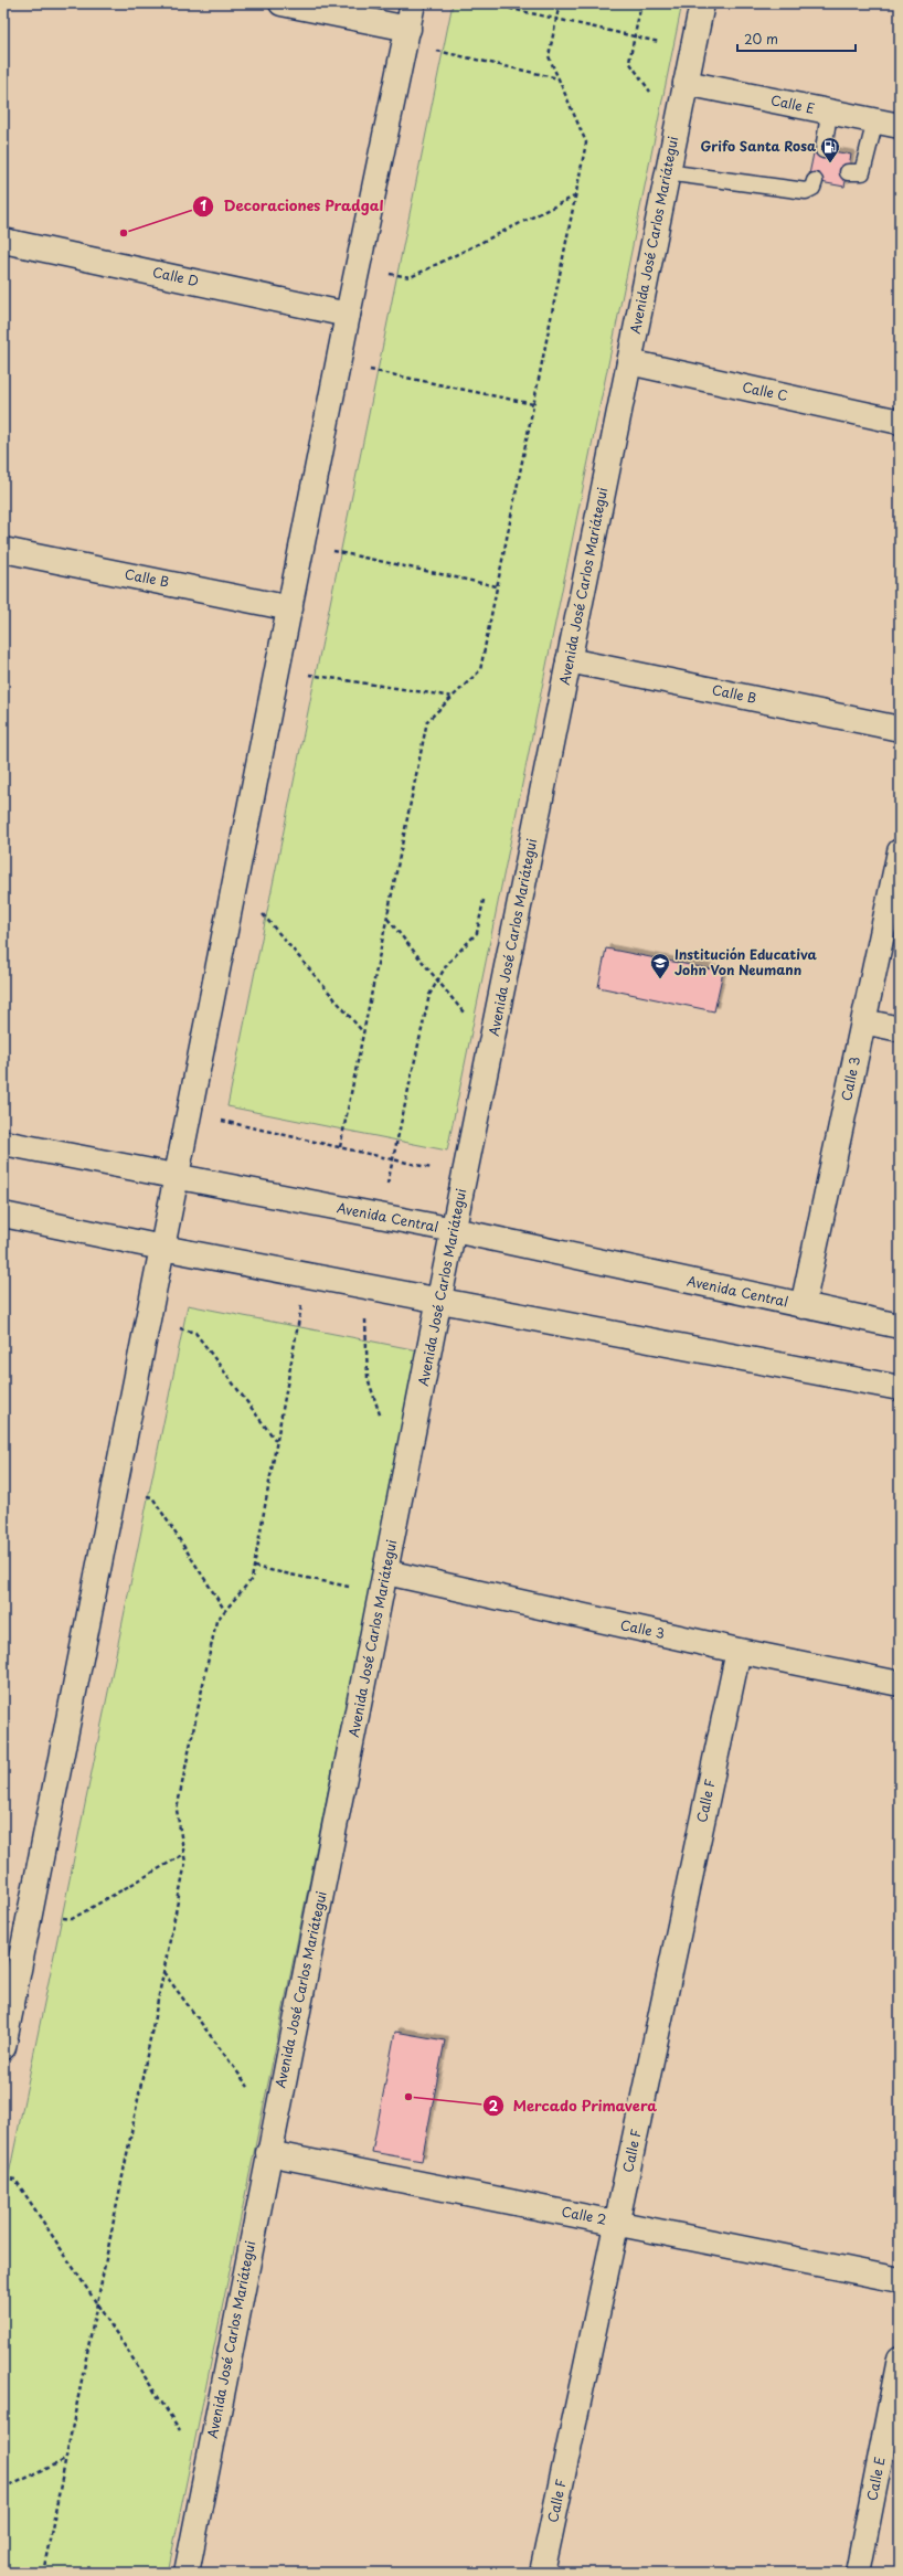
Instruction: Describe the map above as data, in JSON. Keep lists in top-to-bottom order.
{
  "streets": {
    "street": [
      "Calle E",
      "Avenida José Carlos Mariátegui",
      "Calle D",
      "Calle C",
      "Calle B",
      "Calle 3",
      "Avenida Central",
      "Calle F",
      "Calle 2"
    ]
  },
  "crossings": [
    ["Calle E", "Avenida José Carlos Mariátegui"],
    ["Avenida José Carlos Mariátegui", "Calle C"],
    ["Avenida José Carlos Mariátegui", "Calle B"],
    ["Avenida José Carlos Mariátegui", "Calle 3"],
    ["Avenida José Carlos Mariátegui", "Avenida Central"],
    ["Avenida José Carlos Mariátegui", "Calle 2"],
    ["Calle 3", "Avenida Central"],
    ["Calle 3", "Calle F"],
    ["Calle F", "Calle 2"]
  ],
  "places": {
    "fuel station": ["Grifo Santa Rosa"],
    "other": ["Decoraciones Pradgal", "Mercado Primavera"],
    "school or university": ["Institución Educativa John Von Neumann"]
  },
  "scale_bar": "20 m"
}
